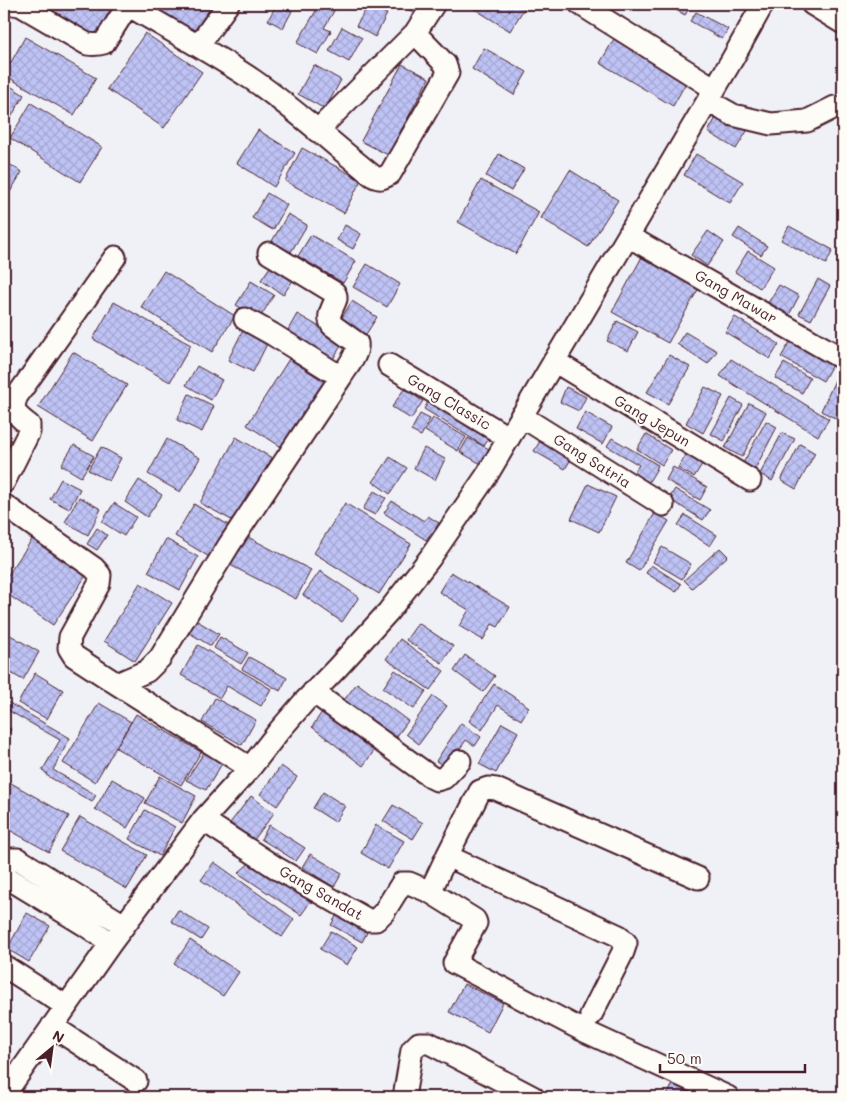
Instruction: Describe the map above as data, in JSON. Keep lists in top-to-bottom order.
{
  "streets": {
    "street": [
      "Gang Mawar",
      "Gang Classic",
      "Gang Jepun",
      "Gang Satria",
      "Gang Sandat"
    ]
  },
  "scale_bar": "50 m",
  "north": "top right"
}
